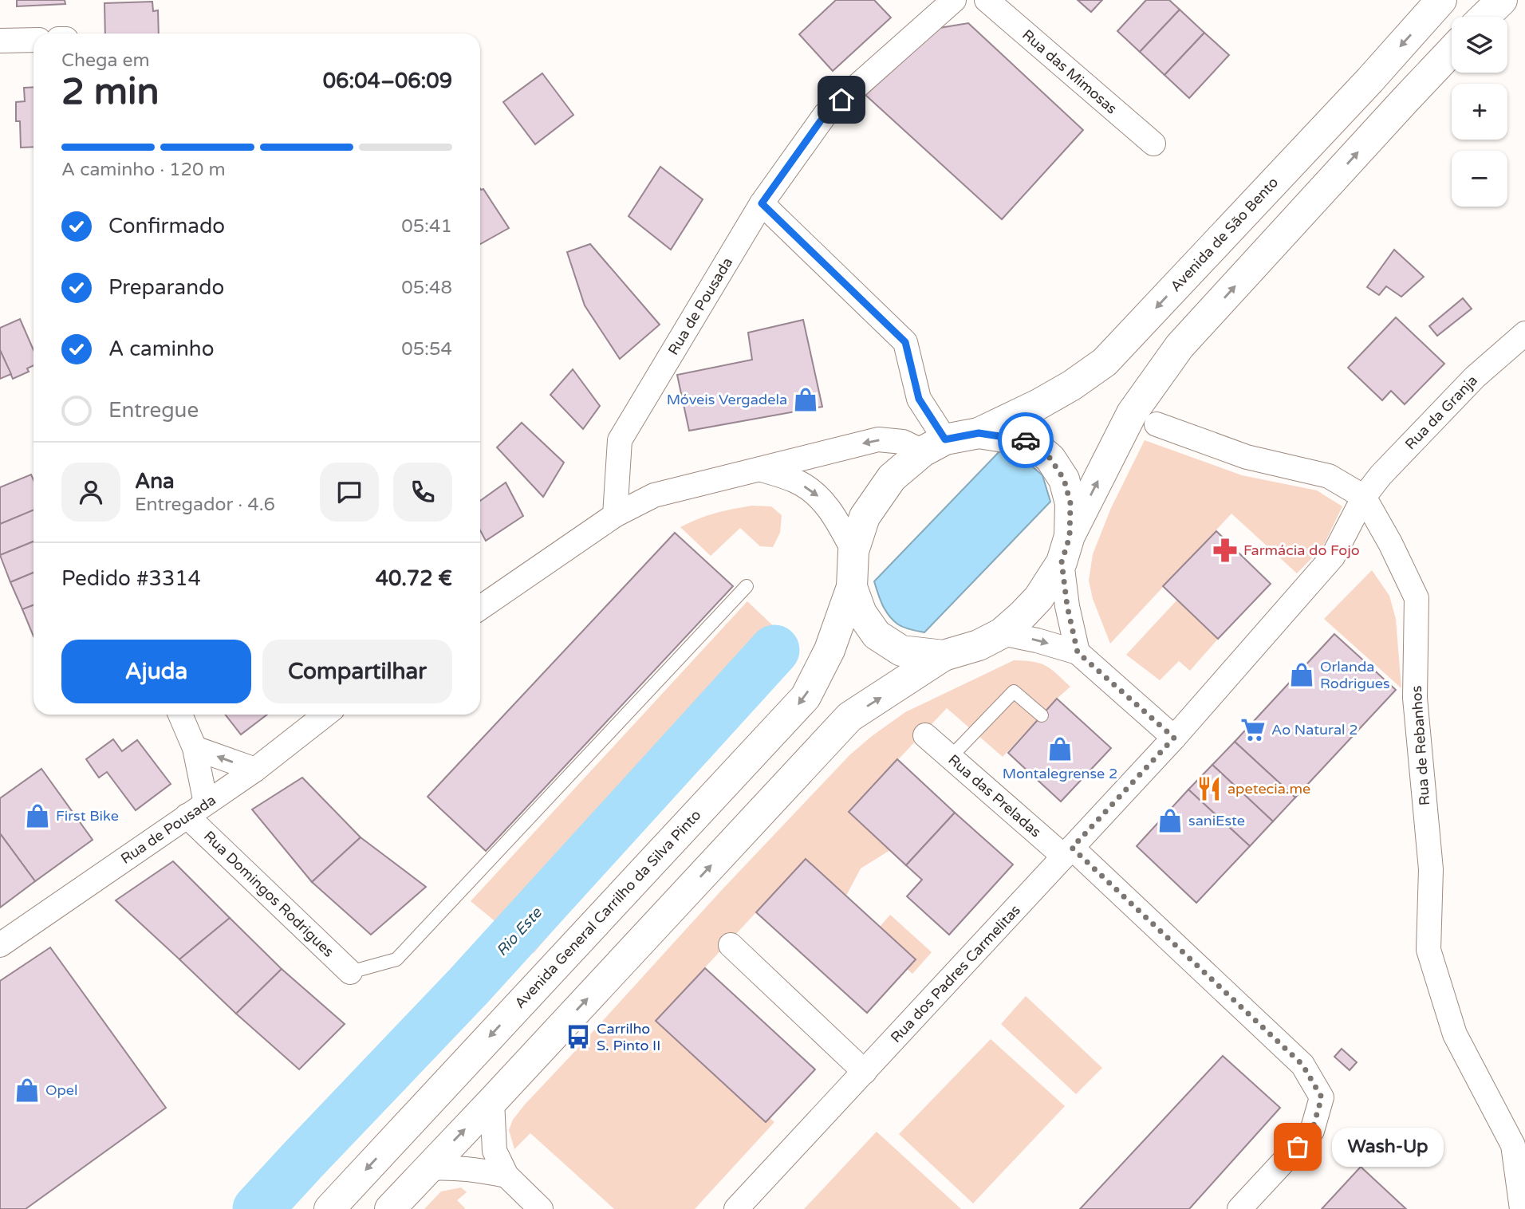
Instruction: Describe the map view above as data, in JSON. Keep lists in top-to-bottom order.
{
  "streets": {
    "main road": ["Avenida de São Bento", "Avenida General Carrilho da Silva Pinto"],
    "street": [
      "Rua das Mimosas",
      "Rua de Pousada",
      "Rua da Granja",
      "Rua de Rebanhos",
      "Rua das Preladas",
      "Rua Domingos Rodrigues",
      "Rua dos Padres Carmelitas"
    ]
  },
  "crossings": [
    ["Avenida de São Bento", "Avenida General Carrilho da Silva Pinto"],
    ["Rua de Pousada", "Rua Domingos Rodrigues"],
    ["Rua da Granja", "Rua de Rebanhos"],
    ["Rua da Granja", "Rua dos Padres Carmelitas"],
    ["Rua de Rebanhos", "Rua dos Padres Carmelitas"],
    ["Rua das Preladas", "Rua dos Padres Carmelitas"]
  ],
  "water": ["Rio Este"],
  "places": {
    "shop": [
      "Móveis Vergadela",
      "Orlanda Rodrigues",
      "Montalegrense 2",
      "First Bike",
      "saniEste",
      "Opel"
    ],
    "pharmacy": ["Farmácia do Fojo"],
    "supermarket": ["Ao Natural 2"],
    "restaurant": ["apetecia.me"],
    "bus stop": ["Carrilho S. Pinto II"],
    "other": ["Wash-Up"]
  },
  "page": {
    "map_buttons": ["+", "−"],
    "heading": ["2 min", "Chega em", "06:04–06:09"],
    "panel": [
      "Ana",
      "Entregador · 4.6",
      "Pedido #3314",
      "40.72 €"
    ],
    "bar": "A caminho · 120 m",
    "list": [
      ["Confirmado", "05:41"],
      ["Preparando", "05:48"],
      ["A caminho", "05:54"],
      "Entregue"
    ],
    "buttons": ["Ajuda", "Compartilhar"],
    "bubble": "Wash-Up"
  }
}
